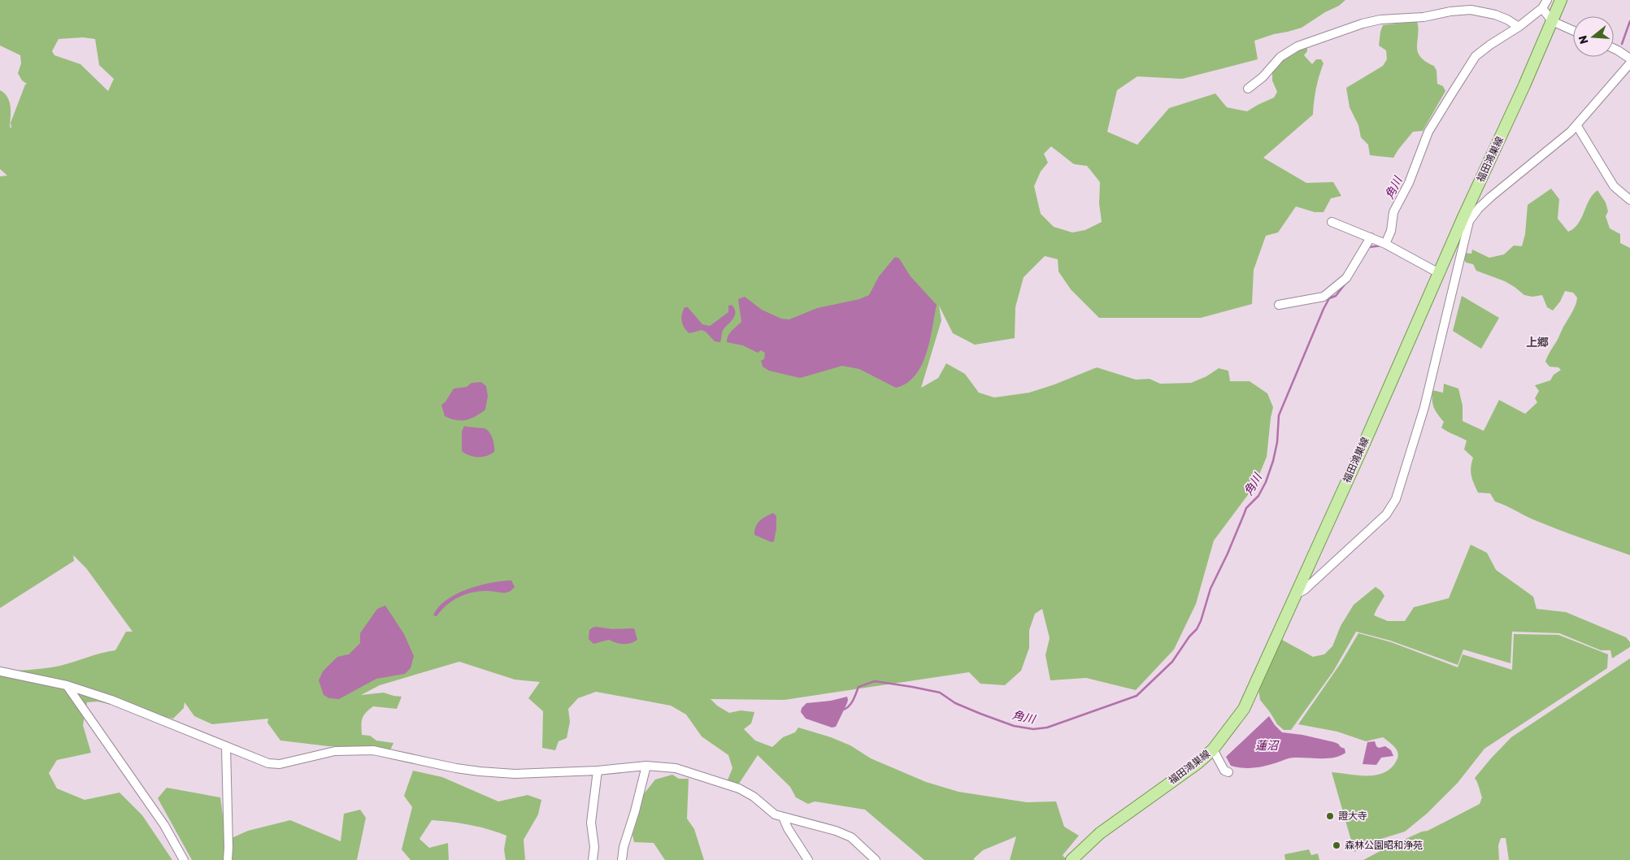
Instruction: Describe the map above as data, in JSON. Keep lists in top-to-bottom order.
{
  "streets": {
    "main road": ["福田鴻巣線"]
  },
  "districts": ["上郷"],
  "water": ["角川", "蓮沼"],
  "places": ["證大寺", "森林公園昭和浄苑"],
  "north": "left"
}
